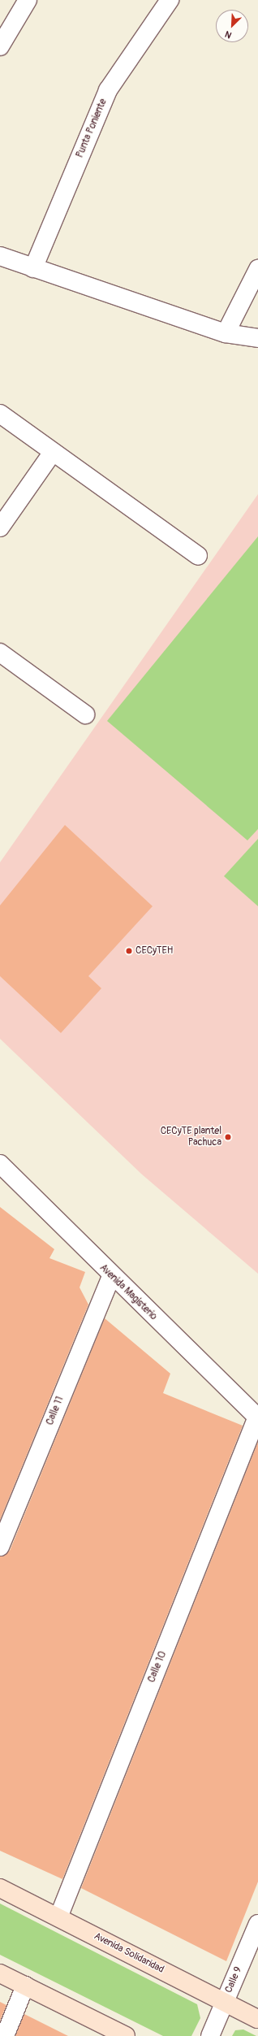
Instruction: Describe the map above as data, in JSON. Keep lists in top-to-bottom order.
{
  "streets": {
    "street": [
      "Punta Poniente",
      "Avenida Magisterio",
      "Calle 11",
      "Calle 10",
      "Avenida Solidaridad",
      "Calle 9"
    ]
  },
  "crossings": [
    ["Avenida Magisterio", "Calle 11"],
    ["Avenida Magisterio", "Calle 10"],
    ["Calle 10", "Avenida Solidaridad"],
    ["Avenida Solidaridad", "Calle 9"]
  ],
  "places": ["CECyTEH", "CECyTE plantel Pachuca"],
  "north": "bottom left"
}
